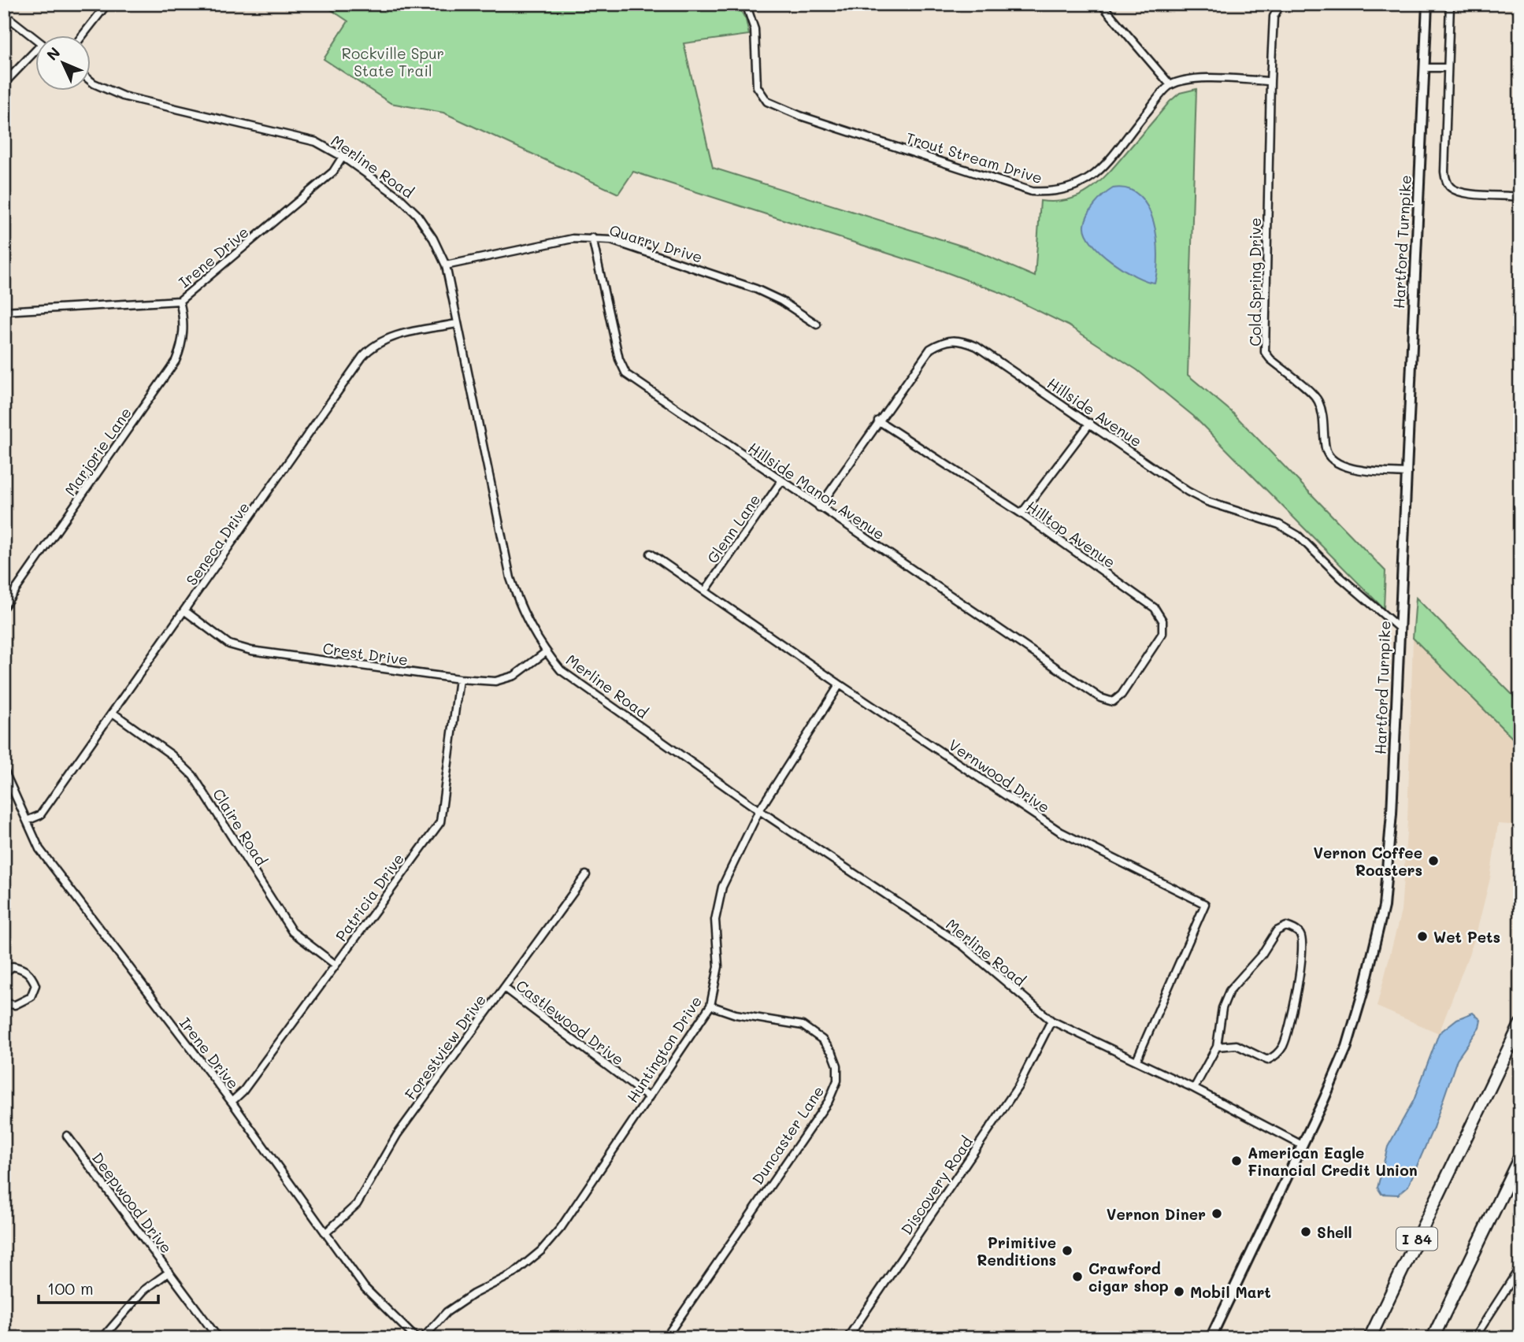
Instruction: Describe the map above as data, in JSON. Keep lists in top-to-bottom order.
{
  "streets": {
    "highway": ["I 84"],
    "main road": ["Hartford Turnpike"],
    "street": [
      "Trout Stream Drive",
      "Merline Road",
      "Quarry Drive",
      "Irene Drive",
      "Cold Spring Drive",
      "Hillside Avenue",
      "Marjorie Lane",
      "Hillside Manor Avenue",
      "Glenn Lane",
      "Hilltop Avenue",
      "Seneca Drive",
      "Crest Drive",
      "Vernwood Drive",
      "Claire Road",
      "Patricia Drive",
      "Castlewood Drive",
      "Forestview Drive",
      "Huntington Drive",
      "Duncaster Lane",
      "Discovery Road",
      "Deepwood Drive"
    ]
  },
  "crossings": [
    ["Merline Road", "Hartford Turnpike"],
    ["Merline Road", "Quarry Drive"],
    ["Merline Road", "Irene Drive"],
    ["Merline Road", "Seneca Drive"],
    ["Merline Road", "Crest Drive"],
    ["Merline Road", "Vernwood Drive"],
    ["Merline Road", "Huntington Drive"],
    ["Merline Road", "Discovery Road"],
    ["Hartford Turnpike", "Cold Spring Drive"],
    ["Hartford Turnpike", "Hillside Avenue"],
    ["Quarry Drive", "Hillside Manor Avenue"],
    ["Irene Drive", "Marjorie Lane"],
    ["Irene Drive", "Seneca Drive"],
    ["Irene Drive", "Patricia Drive"],
    ["Irene Drive", "Forestview Drive"],
    ["Hillside Avenue", "Hillside Manor Avenue"],
    ["Hillside Avenue", "Hilltop Avenue"],
    ["Hillside Manor Avenue", "Glenn Lane"],
    ["Hillside Manor Avenue", "Hilltop Avenue"],
    ["Glenn Lane", "Vernwood Drive"],
    ["Seneca Drive", "Crest Drive"],
    ["Seneca Drive", "Claire Road"],
    ["Crest Drive", "Patricia Drive"],
    ["Vernwood Drive", "Huntington Drive"],
    ["Claire Road", "Patricia Drive"],
    ["Castlewood Drive", "Forestview Drive"],
    ["Castlewood Drive", "Huntington Drive"],
    ["Huntington Drive", "Duncaster Lane"]
  ],
  "parks": ["Rockville Spur State Trail"],
  "places": [
    "Vernon Coffee Roasters",
    "Wet Pets",
    "American Eagle Financial Credit Union",
    "Vernon Diner",
    "Shell",
    "Primitive Renditions",
    "Crawford cigar shop",
    "Mobil Mart"
  ],
  "scale_bar": "100 m",
  "north": "top left"
}
